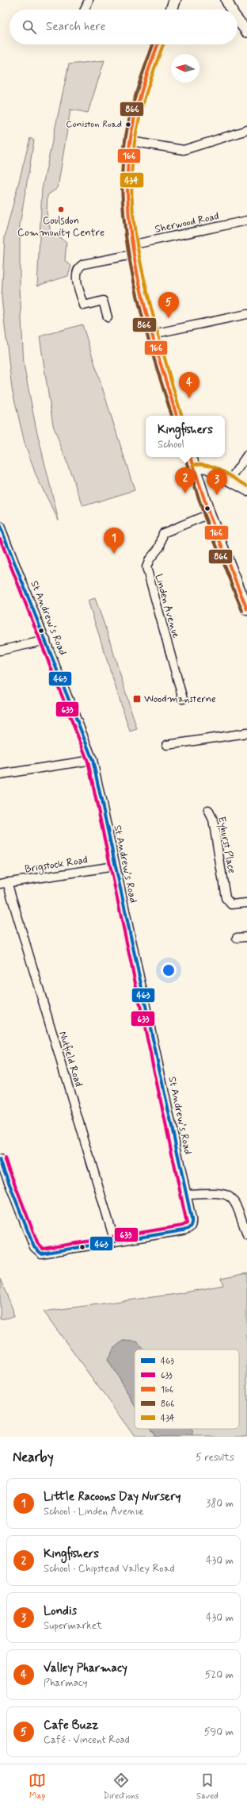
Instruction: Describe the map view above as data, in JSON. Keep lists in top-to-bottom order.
{
  "streets": {
    "street": [
      "Sherwood Road",
      "Linden Avenue",
      "St Andrew's Road",
      "Eyhurst Place",
      "Brigstock Road",
      "Nutfield Road"
    ]
  },
  "crossings": [
    ["St Andrew's Road", "Brigstock Road"],
    ["St Andrew's Road", "Nutfield Road"],
    ["Brigstock Road", "Nutfield Road"]
  ],
  "places": {
    "other": ["Coniston Road", "Coulsdon Community Centre"],
    "transit": ["Woodmansterne"]
  },
  "lines": [
    "transit line 166",
    "transit line 866",
    "transit line 434",
    "transit line 463",
    "transit line 633"
  ],
  "legend": [
    "463",
    "633",
    "166",
    "866",
    "434"
  ],
  "north": "left",
  "page": {
    "search": "Search here",
    "pins": [
      "5",
      "4",
      "2",
      "3",
      "1"
    ],
    "popup": ["Kingfishers", "School"],
    "heading": ["Nearby", "5 results"],
    "list": [
      {
        "mark": "1",
        "name": "Little Racoons Day Nursery",
        "note": "School · Linden Avenue",
        "value": "380 m"
      },
      {
        "mark": "2",
        "name": "Kingfishers",
        "note": "School · Chipstead Valley Road",
        "value": "430 m"
      },
      {
        "mark": "3",
        "name": "Londis",
        "note": "Supermarket",
        "value": "430 m"
      },
      {
        "mark": "4",
        "name": "Valley Pharmacy",
        "note": "Pharmacy",
        "value": "520 m"
      },
      {
        "mark": "5",
        "name": "Cafe Buzz",
        "note": "Café · Vincent Road",
        "value": "590 m"
      }
    ],
    "nav": ["Map", "Directions", "Saved"]
  }
}
